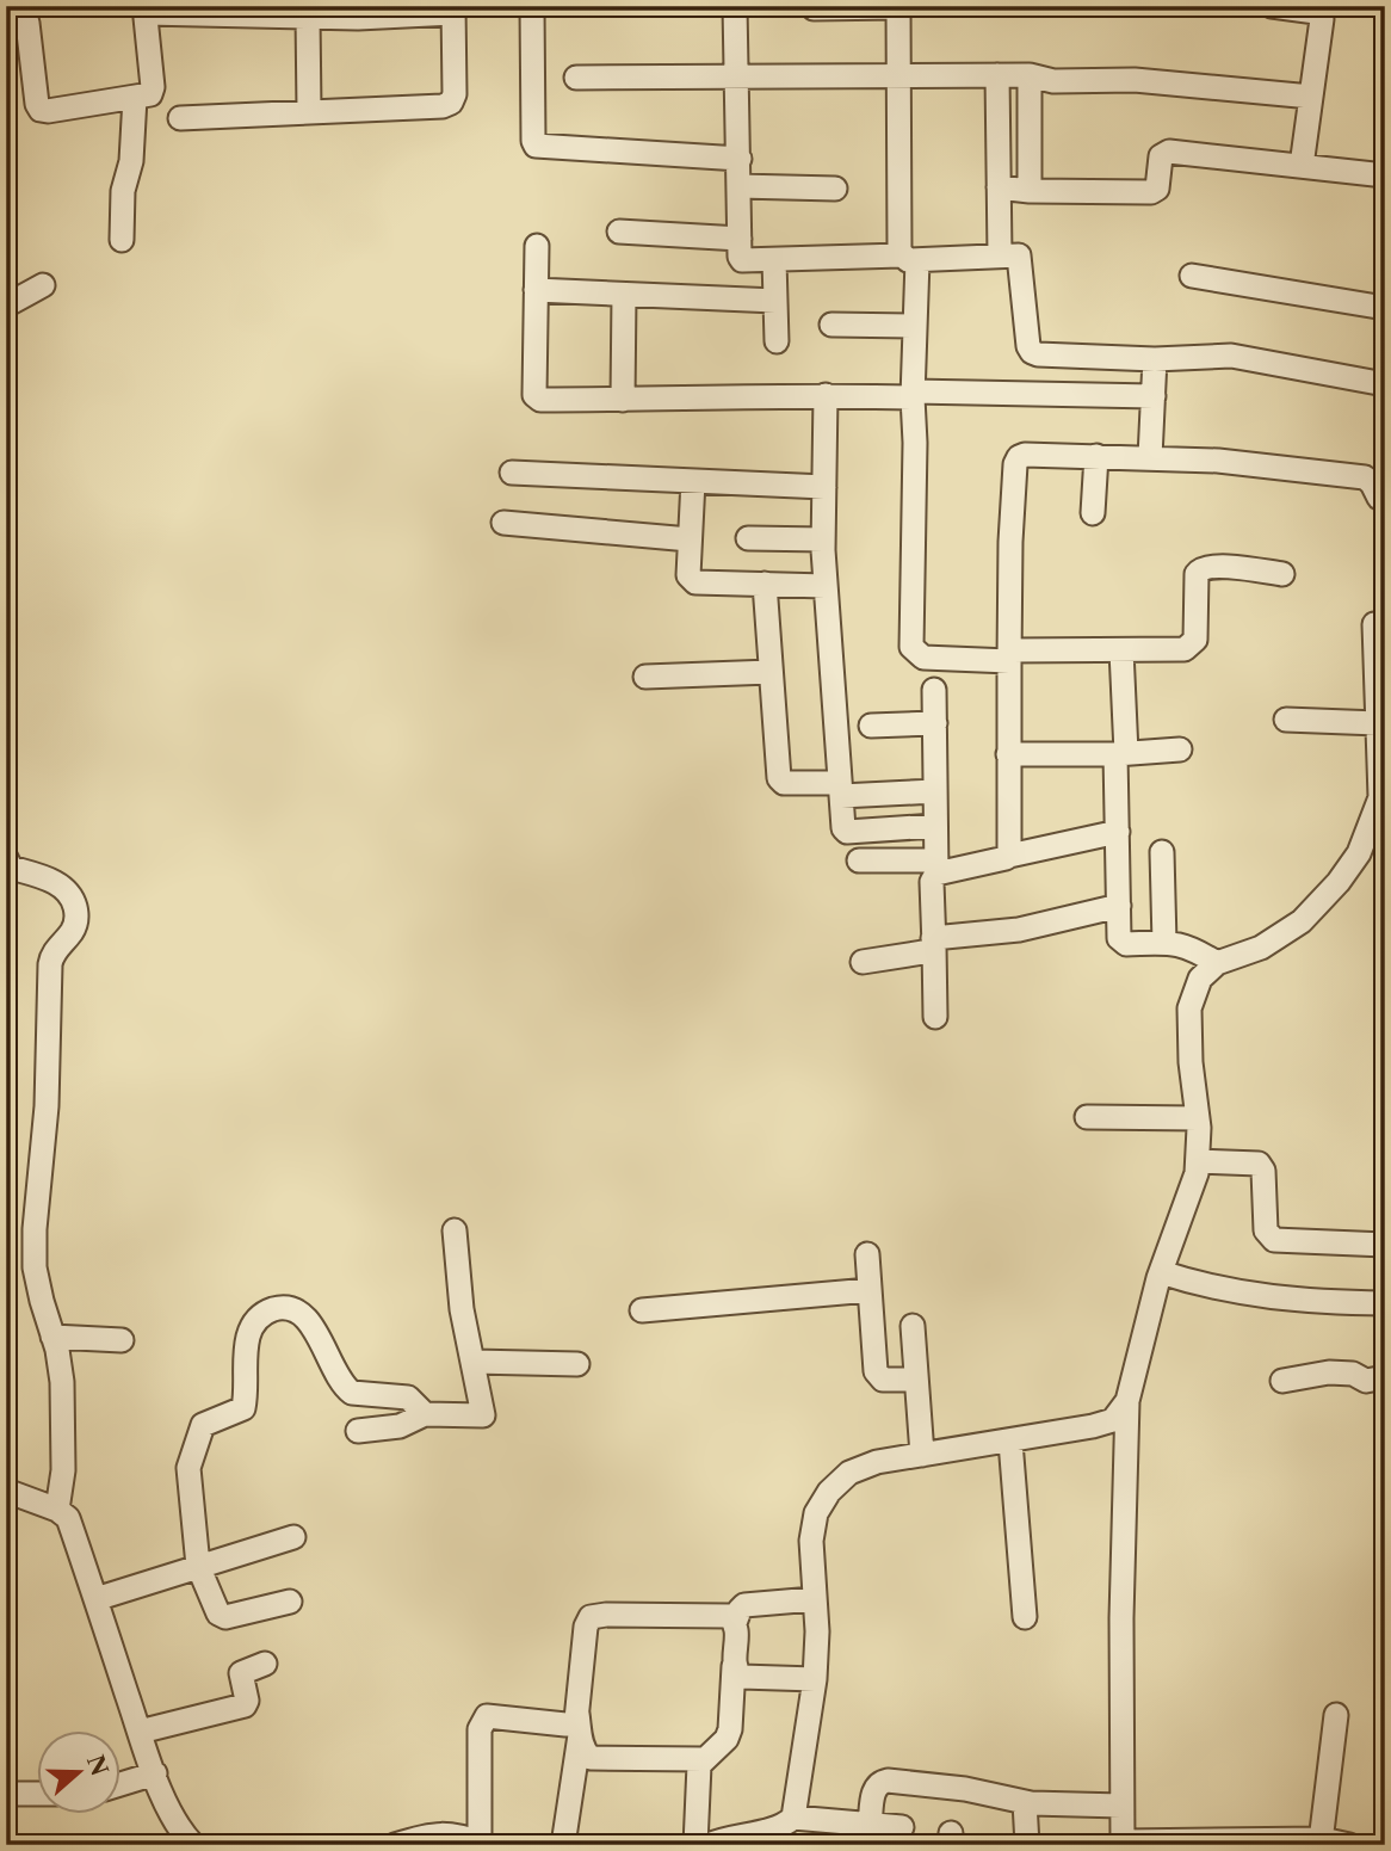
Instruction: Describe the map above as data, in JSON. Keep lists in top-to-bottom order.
{
  "north": "right"
}
